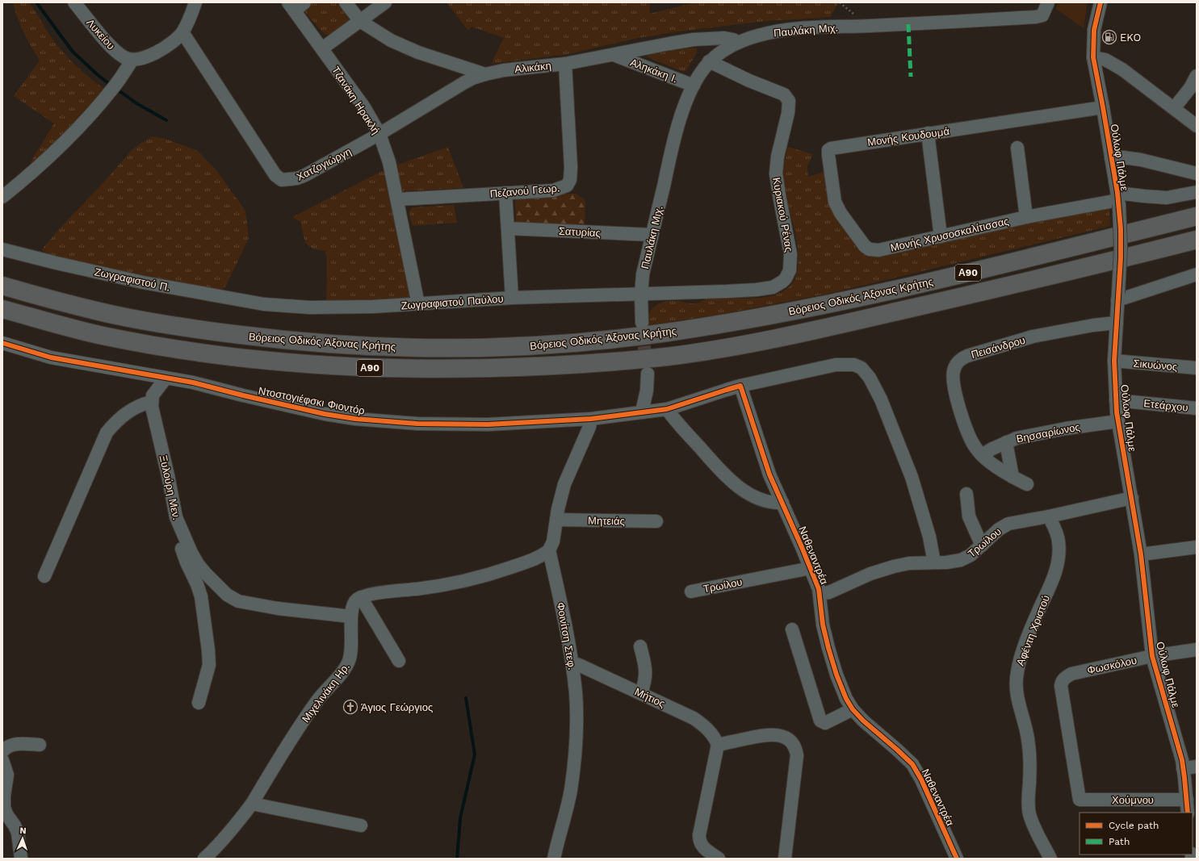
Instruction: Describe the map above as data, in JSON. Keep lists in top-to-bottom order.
{
  "streets": {
    "highway": ["Α90", "Βόρειος Οδικός Άξονας Κρήτης"],
    "street": [
      "Παυλάκη Μιχ.",
      "Λυκείου",
      "Αλικάκη",
      "Αληκάκη Ι.",
      "Τζανάκη Ηρακλή",
      "Μονής Κουδουμά",
      "Ούλωφ Πάλμε",
      "Χατζογιώργη",
      "Πεζανού Γεωρ.",
      "Κυριακού Ρένας",
      "Σατυρίας",
      "Μονής Χρυσοσκαλίτισσας",
      "Ζωγραφιστού Π.",
      "Ζωγραφιστού Παύλου",
      "Πεισάνδρου",
      "Σικυώνος",
      "Ντοστογιέφσκι Φιοντόρ",
      "Ετεάρχου",
      "Βησσαρίωνος",
      "Ξυλούρη Μεν.",
      "Μητειάς",
      "Τρωίλου",
      "Ναθεναντρέα",
      "Αφέντη Χριστού",
      "Φοινίτση Στεφ.",
      "Φωσκόλου",
      "Μιχελινάκη Ηρ.",
      "Μήτιος",
      "Χούμνου"
    ]
  },
  "crossings": [
    ["Παυλάκη Μιχ.", "Αλικάκη"],
    ["Παυλάκη Μιχ.", "Αληκάκη Ι."],
    ["Παυλάκη Μιχ.", "Κυριακού Ρένας"],
    ["Παυλάκη Μιχ.", "Σατυρίας"],
    ["Παυλάκη Μιχ.", "Ζωγραφιστού Παύλου"],
    ["Αλικάκη", "Αληκάκη Ι."],
    ["Αλικάκη", "Χατζογιώργη"],
    ["Αλικάκη", "Πεζανού Γεωρ."],
    ["Τζανάκη Ηρακλή", "Χατζογιώργη"],
    ["Τζανάκη Ηρακλή", "Πεζανού Γεωρ."],
    ["Τζανάκη Ηρακλή", "Ζωγραφιστού Παύλου"],
    ["Μονής Κουδουμά", "Ούλωφ Πάλμε"],
    ["Μονής Κουδουμά", "Μονής Χρυσοσκαλίτισσας"],
    ["Ούλωφ Πάλμε", "Μονής Χρυσοσκαλίτισσας"],
    ["Ούλωφ Πάλμε", "Πεισάνδρου"],
    ["Ούλωφ Πάλμε", "Σικυώνος"],
    ["Ούλωφ Πάλμε", "Ετεάρχου"],
    ["Ούλωφ Πάλμε", "Βησσαρίωνος"],
    ["Ούλωφ Πάλμε", "Τρωίλου"],
    ["Ούλωφ Πάλμε", "Φωσκόλου"],
    ["Ούλωφ Πάλμε", "Χούμνου"],
    ["Κυριακού Ρένας", "Ζωγραφιστού Παύλου"],
    ["Ζωγραφιστού Π.", "Ζωγραφιστού Παύλου"],
    ["Πεισάνδρου", "Βησσαρίωνος"],
    ["Ξυλούρη Μεν.", "Μιχελινάκη Ηρ."],
    ["Τρωίλου", "Ναθεναντρέα"],
    ["Τρωίλου", "Αφέντη Χριστού"],
    ["Φοινίτση Στεφ.", "Μήτιος"],
    ["Φωσκόλου", "Χούμνου"]
  ],
  "places": {
    "fuel station": ["EKO"],
    "church": ["Άγιος Γεώργιος"]
  },
  "legend": ["Cycle path", "Path"],
  "north": "top"
}
